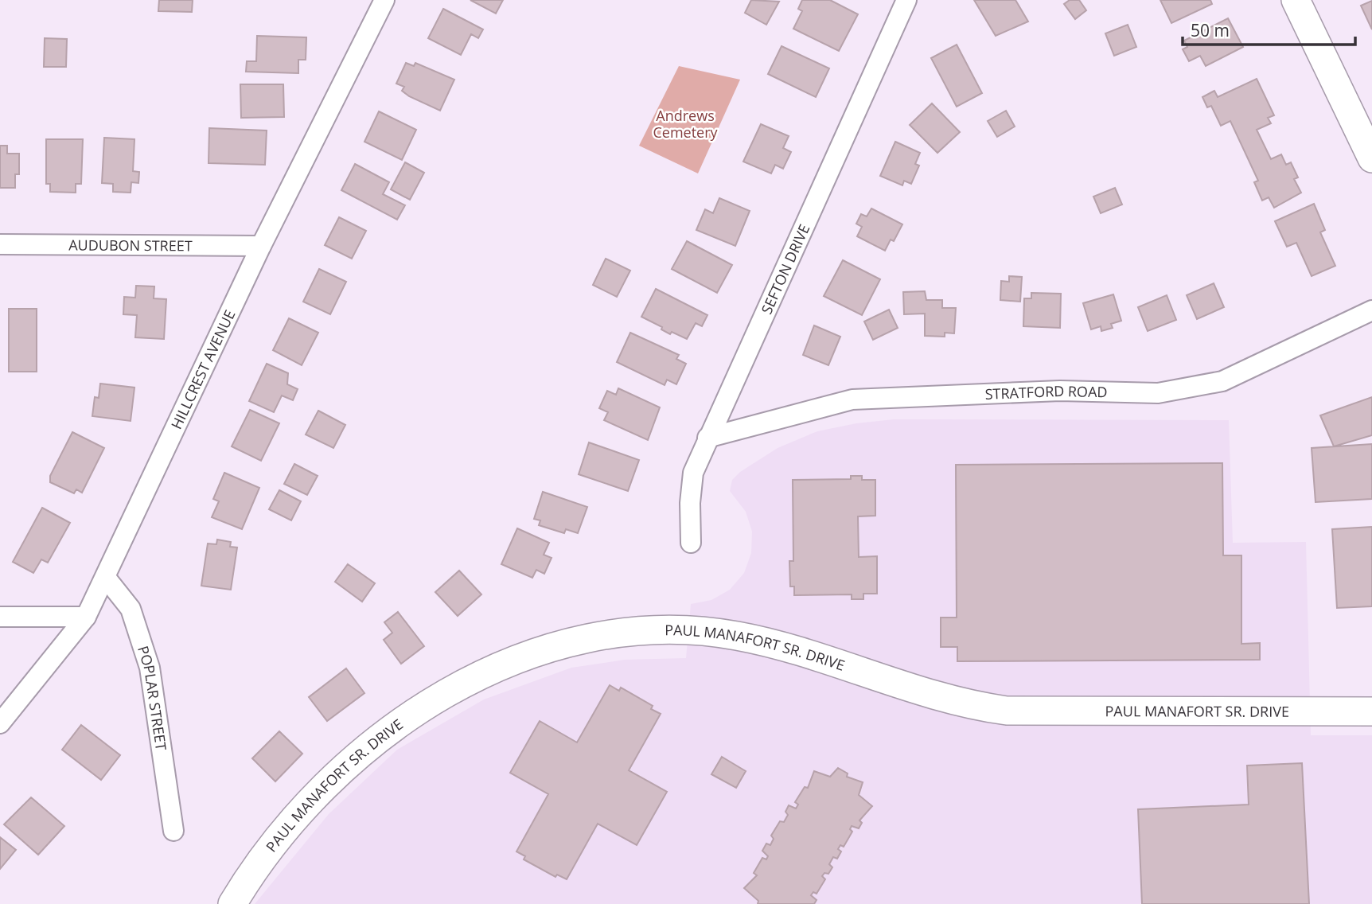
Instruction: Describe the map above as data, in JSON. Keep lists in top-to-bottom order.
{
  "streets": {
    "street": [
      "AUDUBON STREET",
      "SEFTON DRIVE",
      "HILLCREST AVENUE",
      "STRATFORD ROAD",
      "PAUL MANAFORT SR. DRIVE",
      "POPLAR STREET"
    ]
  },
  "crossings": [
    ["AUDUBON STREET", "HILLCREST AVENUE"],
    ["SEFTON DRIVE", "STRATFORD ROAD"],
    ["HILLCREST AVENUE", "POPLAR STREET"]
  ],
  "parks": ["Andrews Cemetery"],
  "scale_bar": "50 m"
}
